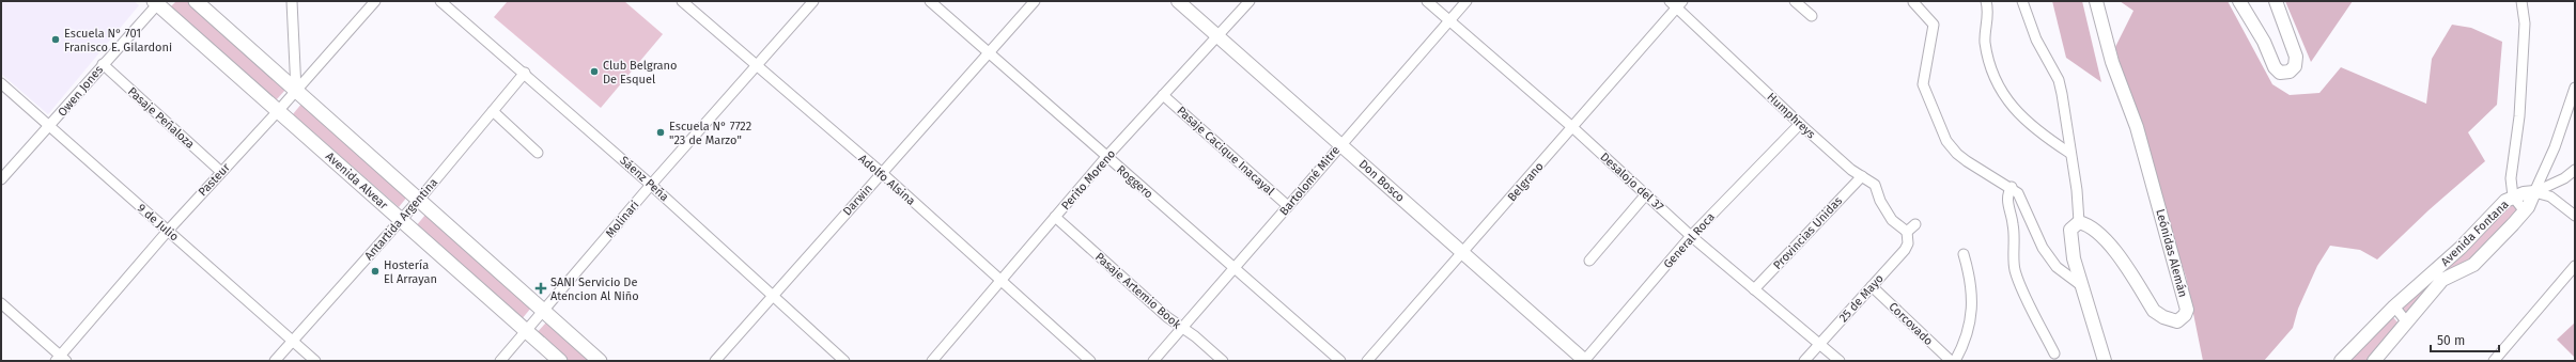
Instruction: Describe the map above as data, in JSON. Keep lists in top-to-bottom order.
{
  "streets": {
    "main road": ["Avenida Alvear"],
    "street": [
      "Owen Jones",
      "Humphreys",
      "Pasaje Peñaloza",
      "Pasaje Cacique Inacayal",
      "Sáenz Peña",
      "Pasteur",
      "Adolfo Alsina",
      "Perito Moreno",
      "Bartolomé Mitre",
      "Don Bosco",
      "Roggero",
      "Belgrano",
      "Desalojo del 37",
      "Darwin",
      "Antartida Argentina",
      "Molinari",
      "9 de Julio",
      "Provincias Unidas",
      "Avenida Fontana",
      "General Roca",
      "Leónidas Alemán",
      "Pasaje Artemio Book",
      "25 de Mayo",
      "Corcovado"
    ]
  },
  "crossings": [
    ["Owen Jones", "Pasaje Peñaloza"],
    ["Owen Jones", "Avenida Alvear"],
    ["Owen Jones", "9 de Julio"],
    ["Humphreys", "Belgrano"],
    ["Humphreys", "Provincias Unidas"],
    ["Humphreys", "General Roca"],
    ["Humphreys", "25 de Mayo"],
    ["Pasaje Peñaloza", "Pasteur"],
    ["Pasaje Cacique Inacayal", "Perito Moreno"],
    ["Pasaje Cacique Inacayal", "Bartolomé Mitre"],
    ["Sáenz Peña", "Darwin"],
    ["Sáenz Peña", "Antartida Argentina"],
    ["Sáenz Peña", "Molinari"],
    ["Pasteur", "Avenida Alvear"],
    ["Pasteur", "9 de Julio"],
    ["Adolfo Alsina", "Perito Moreno"],
    ["Adolfo Alsina", "Darwin"],
    ["Adolfo Alsina", "Molinari"],
    ["Perito Moreno", "Don Bosco"],
    ["Perito Moreno", "Roggero"],
    ["Perito Moreno", "Pasaje Artemio Book"],
    ["Avenida Alvear", "Antartida Argentina"],
    ["Avenida Alvear", "Molinari"],
    ["Bartolomé Mitre", "Don Bosco"],
    ["Bartolomé Mitre", "Roggero"],
    ["Bartolomé Mitre", "Desalojo del 37"],
    ["Bartolomé Mitre", "Pasaje Artemio Book"],
    ["Don Bosco", "Belgrano"],
    ["Don Bosco", "General Roca"],
    ["Roggero", "Darwin"],
    ["Belgrano", "Desalojo del 37"],
    ["Desalojo del 37", "Provincias Unidas"],
    ["Desalojo del 37", "General Roca"],
    ["Desalojo del 37", "25 de Mayo"],
    ["Antartida Argentina", "9 de Julio"],
    ["25 de Mayo", "Corcovado"]
  ],
  "places": {
    "other": [
      "Escuela N° 701 Franisco E. Gilardoni",
      "Club Belgrano De Esquel",
      "Escuela N° 7722 \"23 de Marzo\"",
      "Hostería El Arrayan"
    ],
    "health": ["SANI Servicio De Atencion Al Niño"]
  },
  "scale_bar": "50 m"
}
